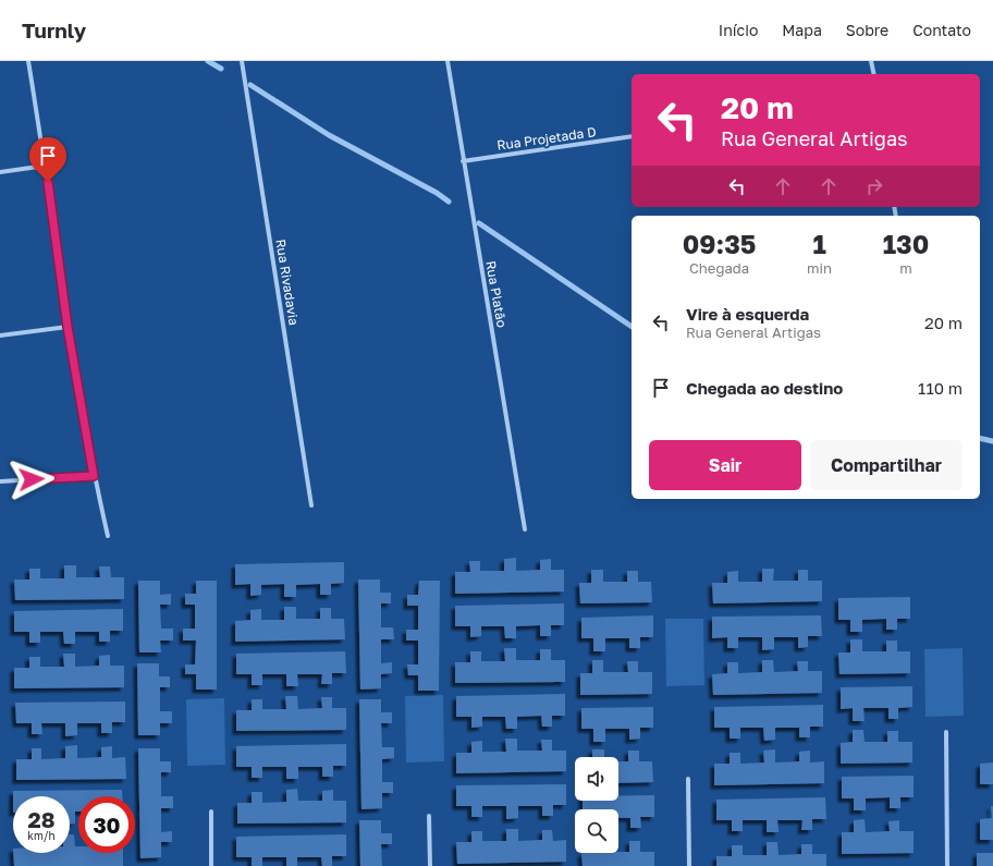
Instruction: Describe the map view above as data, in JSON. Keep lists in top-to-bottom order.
{
  "streets": {
    "street": ["Rua Projetada D", "Rua Rivadavia", "Rua Platão"]
  },
  "crossings": [
    ["Rua Projetada D", "Rua Platão"]
  ],
  "page": {
    "header": "Turnly",
    "nav": [
      "Início",
      "Mapa",
      "Sobre",
      "Contato"
    ],
    "turn": ["20 m", "Rua General Artigas"],
    "eta": [
      "09:35",
      "Chegada",
      "1",
      "min",
      "130",
      "m"
    ],
    "list": [
      {
        "name": "Vire à esquerda",
        "note": "Rua General Artigas",
        "value": "20 m"
      },
      {
        "name": "Chegada ao destino",
        "value": "110 m"
      }
    ],
    "buttons": ["Sair", "Compartilhar"],
    "speed": "28 km/h",
    "limit": "30"
  }
}
